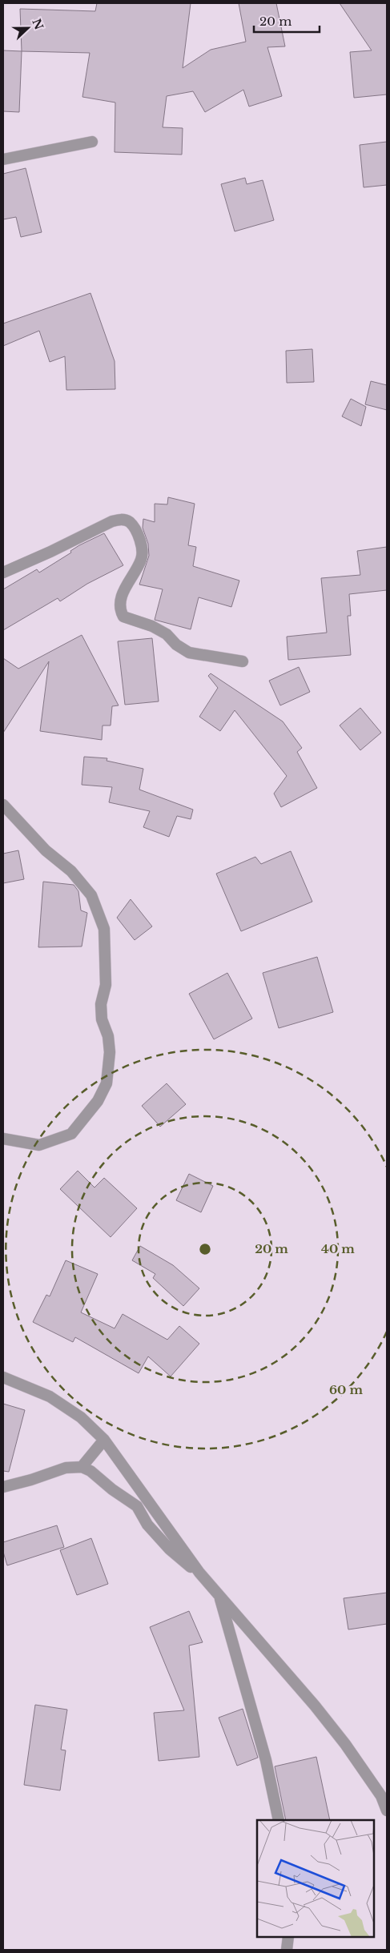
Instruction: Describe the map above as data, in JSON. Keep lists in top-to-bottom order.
{
  "scale_bar": "20 m",
  "north": "right",
  "rings": ["20 m", "40 m", "60 m"]
}
